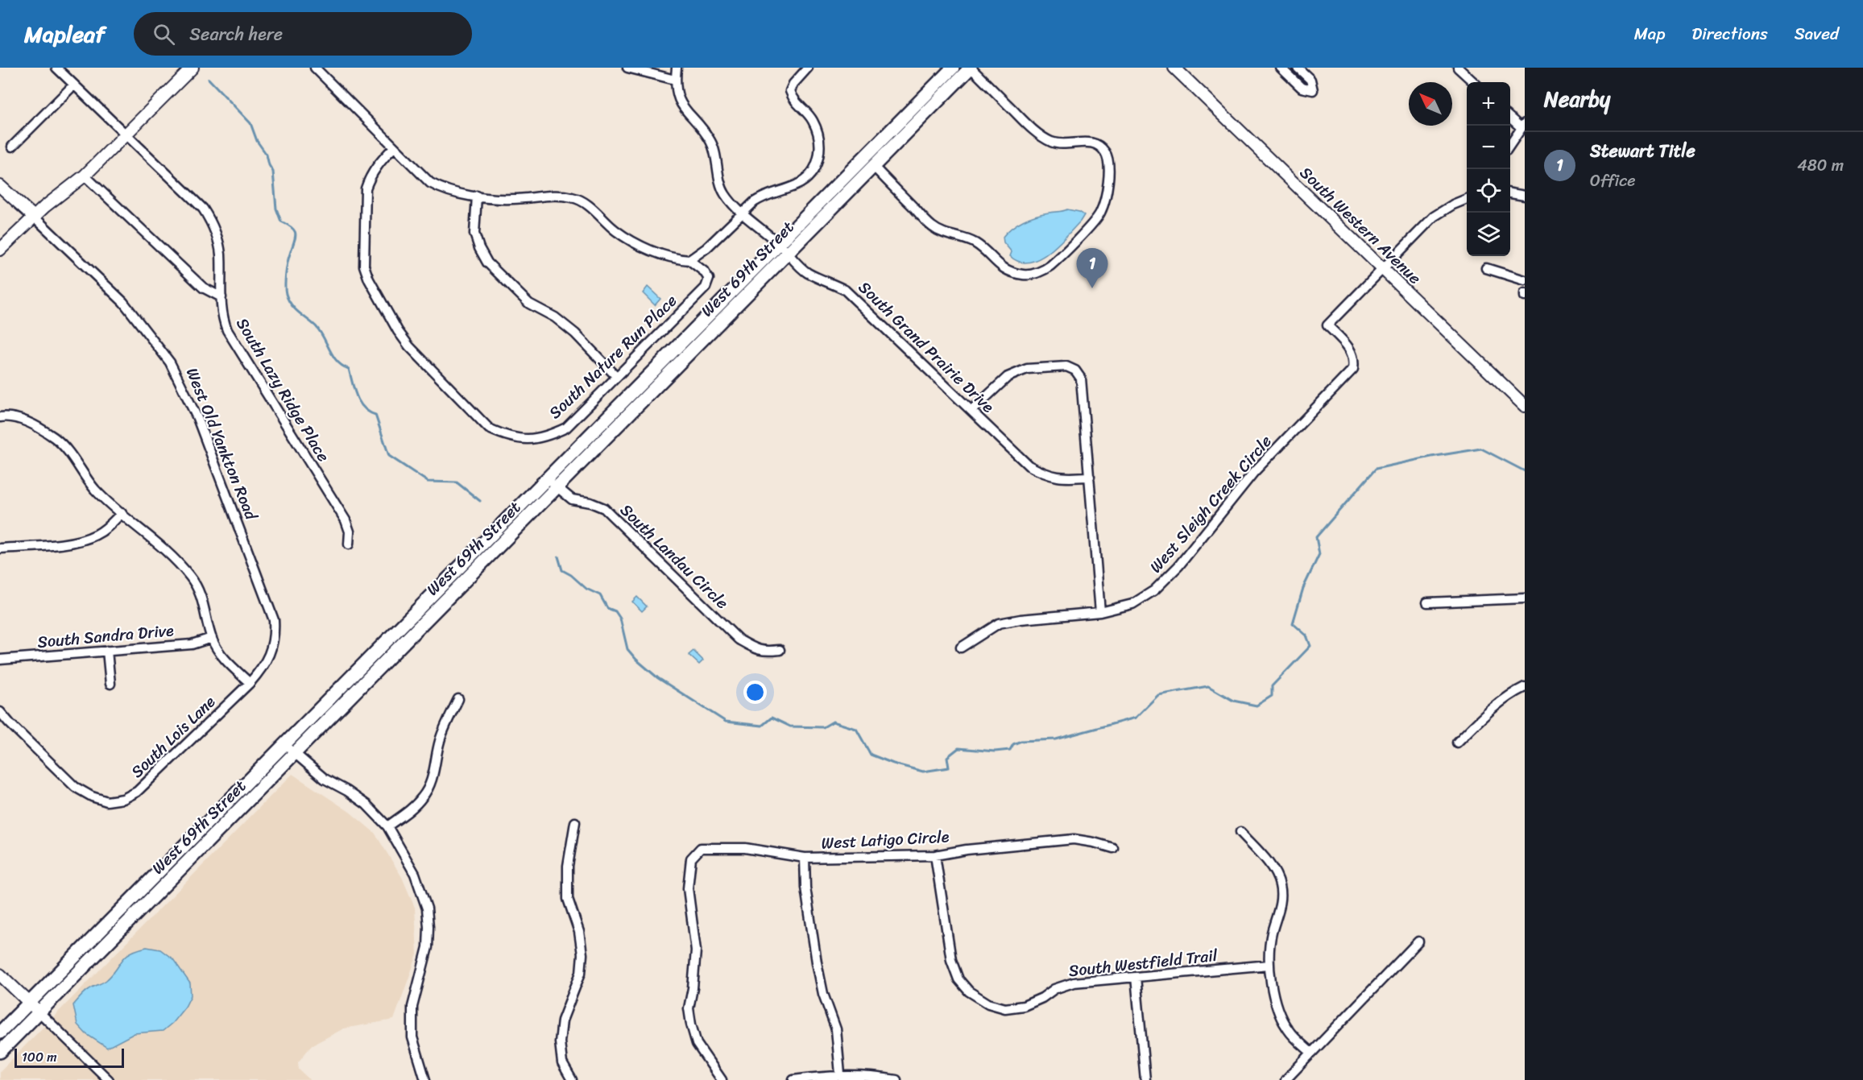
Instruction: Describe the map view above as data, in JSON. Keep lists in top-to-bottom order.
{
  "streets": {
    "main road": ["West 69th Street"],
    "street": [
      "South Western Avenue",
      "South Grand Prairie Drive",
      "South Nature Run Place",
      "South Lazy Ridge Place",
      "West Old Yankton Road",
      "West Sleigh Creek Circle",
      "South Landau Circle",
      "South Sandra Drive",
      "South Lois Lane",
      "West Latigo Circle",
      "South Westfield Trail"
    ]
  },
  "crossings": [
    ["South Western Avenue", "West Sleigh Creek Circle"],
    ["West 69th Street", "South Grand Prairie Drive"],
    ["West 69th Street", "South Landau Circle"],
    ["West Old Yankton Road", "South Lois Lane"],
    ["West Latigo Circle", "South Westfield Trail"]
  ],
  "scale_bar": "100 m",
  "north": "top left",
  "page": {
    "header": "Mapleaf",
    "search": "Search here",
    "nav": ["Map", "Directions", "Saved"],
    "heading": "Nearby",
    "map_buttons": ["+", "−"],
    "list": [
      {
        "mark": "1",
        "name": "Stewart Title",
        "note": "Office",
        "value": "480 m"
      }
    ],
    "pins": "1",
    "scale": "100 m"
  }
}
